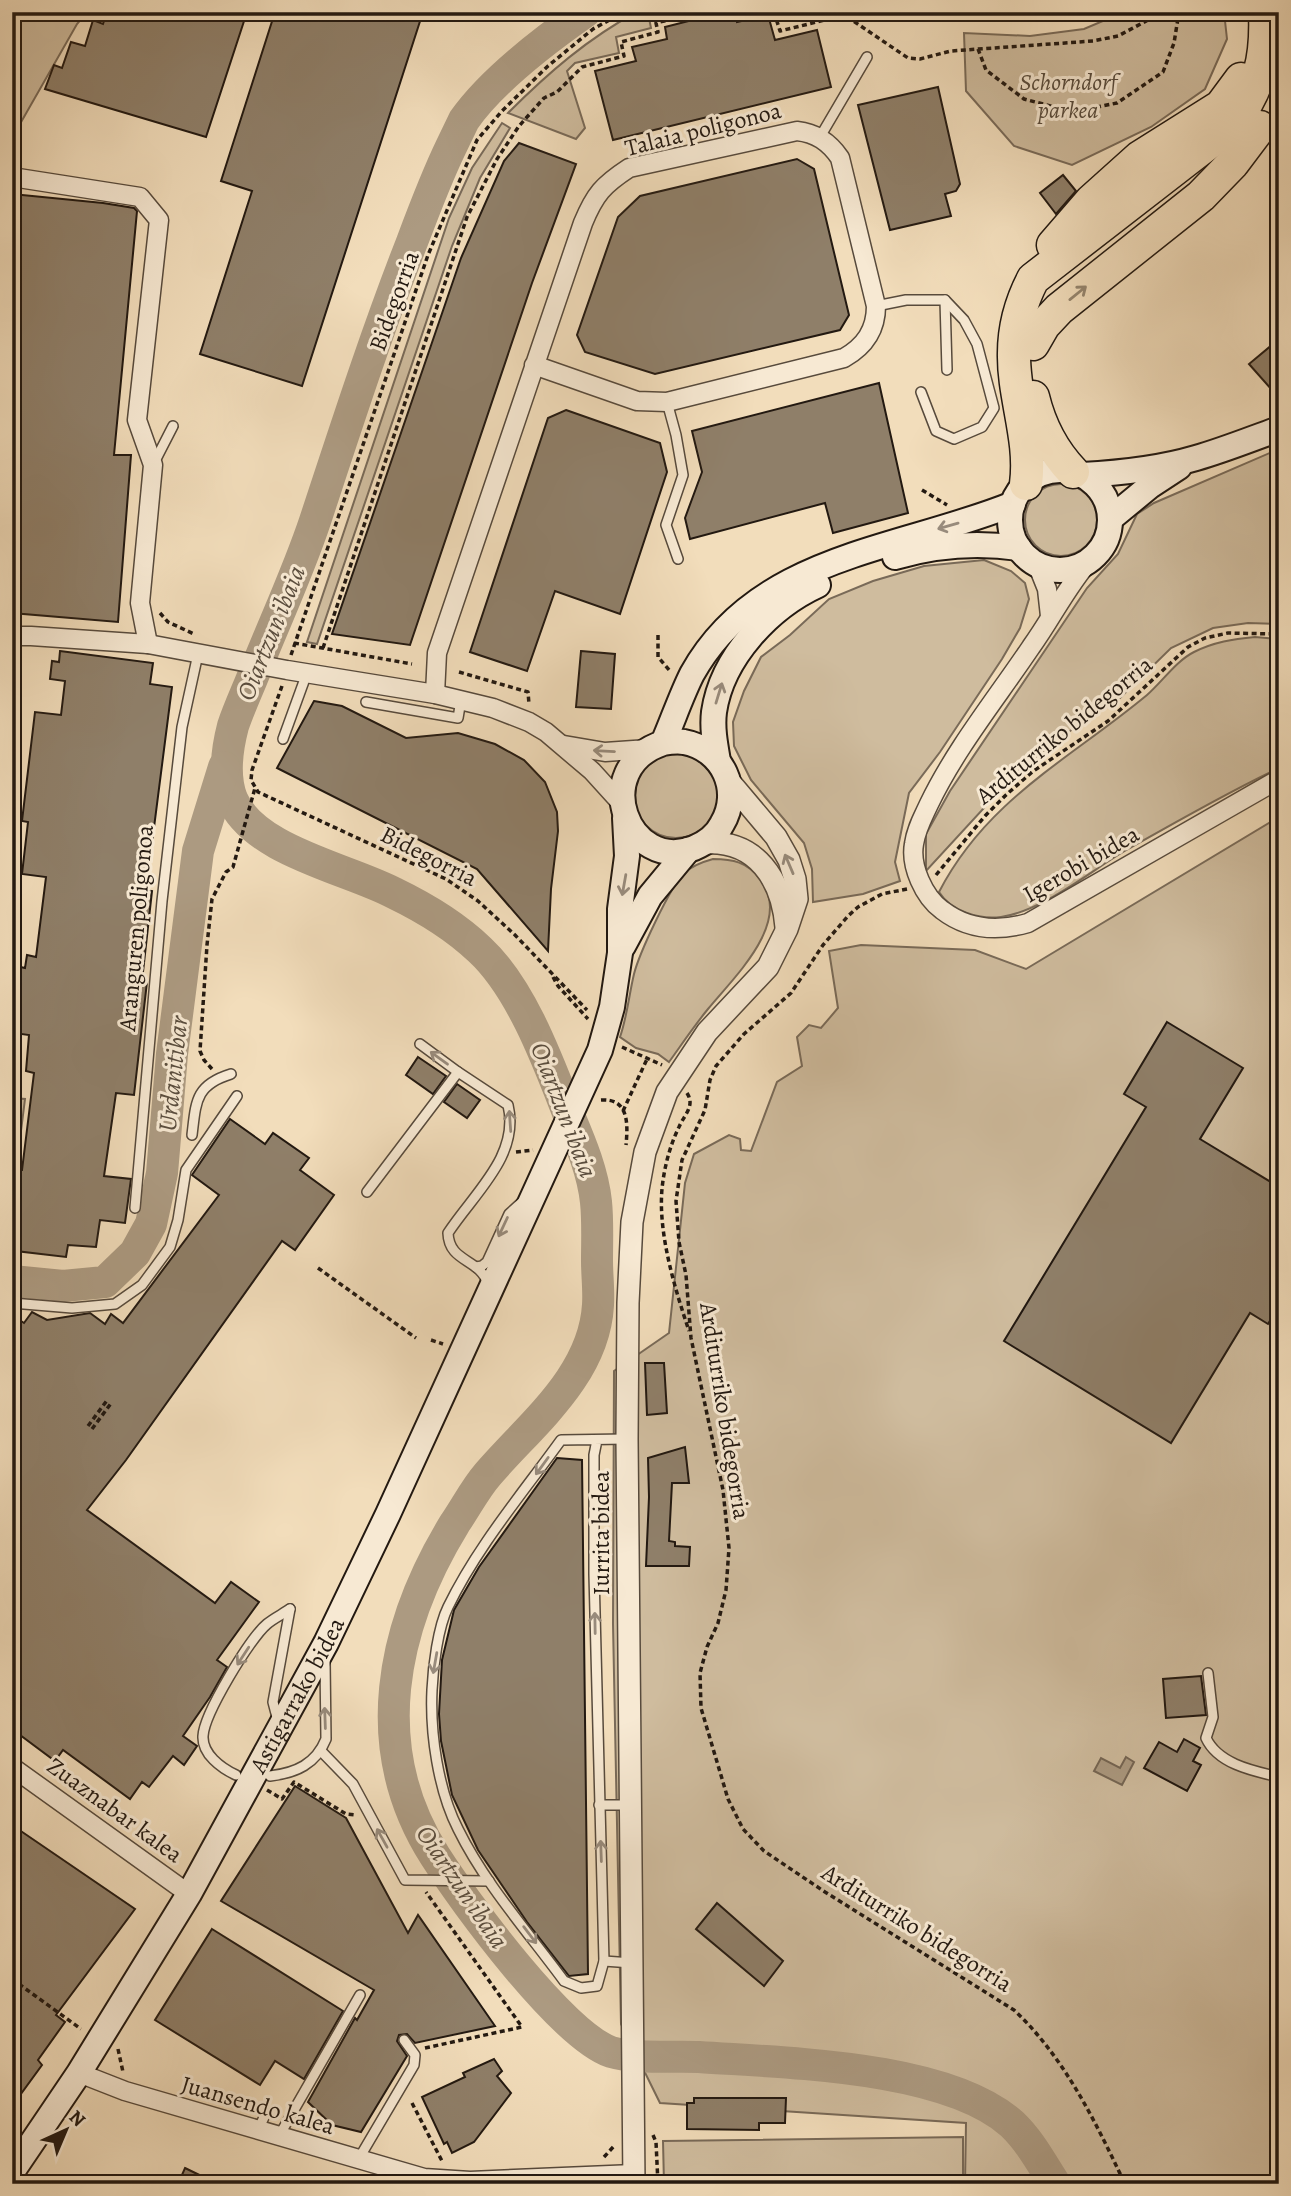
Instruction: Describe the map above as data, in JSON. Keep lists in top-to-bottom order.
{
  "streets": {
    "main road": ["Astigarrako bidea"],
    "street": [
      "Talaia poligonoa",
      "Igerobi bidea",
      "Iurrita bidea",
      "Zuaznabar kalea",
      "Juansendo kalea"
    ],
    "lane": ["Aranguren poligonoa"],
    "path": ["Bidegorria", "Arditurriko bidegorria"]
  },
  "crossings": [
    ["Iurrita bidea", "Juansendo kalea"],
    ["Astigarrako bidea", "Zuaznabar kalea"],
    ["Astigarrako bidea", "Juansendo kalea"]
  ],
  "water": ["Oiartzun ibaia", "Urdanitibar"],
  "parks": ["Schorndorf parkea"],
  "north": "top right"
}
